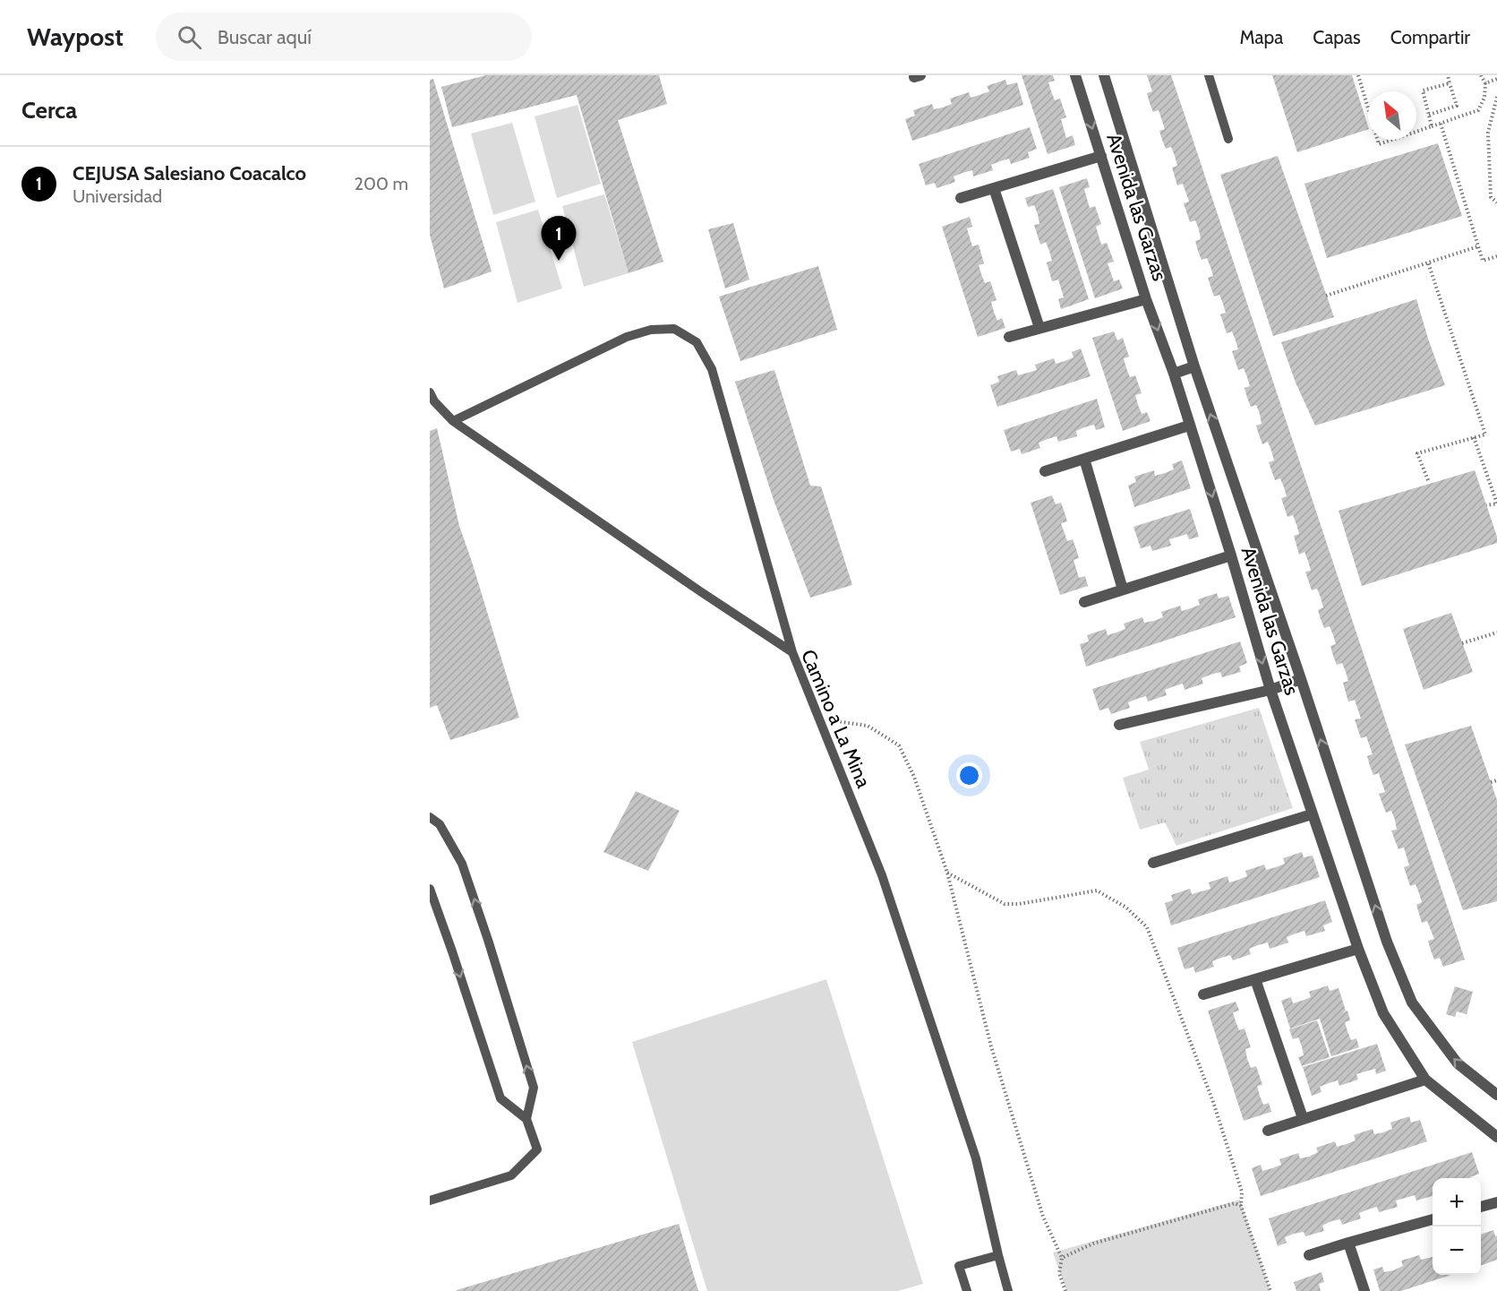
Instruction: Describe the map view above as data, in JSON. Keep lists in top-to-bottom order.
{
  "streets": {
    "street": ["Avenida las Garzas"],
    "lane": ["Camino a La Mina"]
  },
  "north": "top left",
  "page": {
    "header": "Waypost",
    "search": "Buscar aquí",
    "nav": ["Mapa", "Capas", "Compartir"],
    "heading": "Cerca",
    "list": [
      {
        "mark": "1",
        "name": "CEJUSA Salesiano Coacalco",
        "note": "Universidad",
        "value": "200 m"
      }
    ],
    "pins": "1",
    "map_buttons": ["+", "−"]
  }
}
